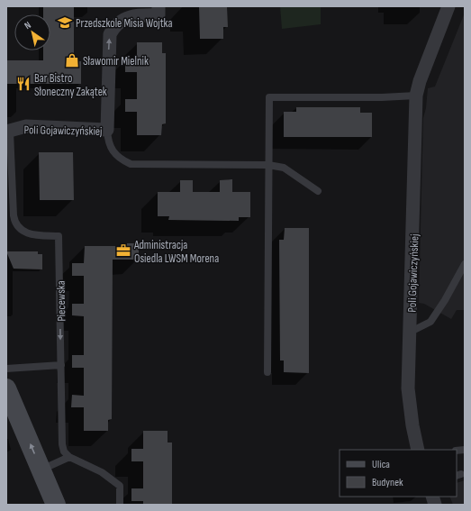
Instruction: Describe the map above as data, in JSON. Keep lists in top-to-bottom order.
{
  "streets": {
    "street": ["Poli Gojawiczyńskiej"],
    "lane": ["Piecewska"]
  },
  "crossings": [
    ["Poli Gojawiczyńskiej", "Piecewska"]
  ],
  "one_way": ["Piecewska"],
  "places": {
    "school or university": ["Przedszkole Misia Wojtka"],
    "shop": ["Sławomir Mielnik"],
    "restaurant": ["Bar Bistro Słoneczny Zakątek"],
    "office": ["Administracja Osiedla LWSM Morena"]
  },
  "legend": ["Ulica", "Budynek"],
  "north": "top left"
}
